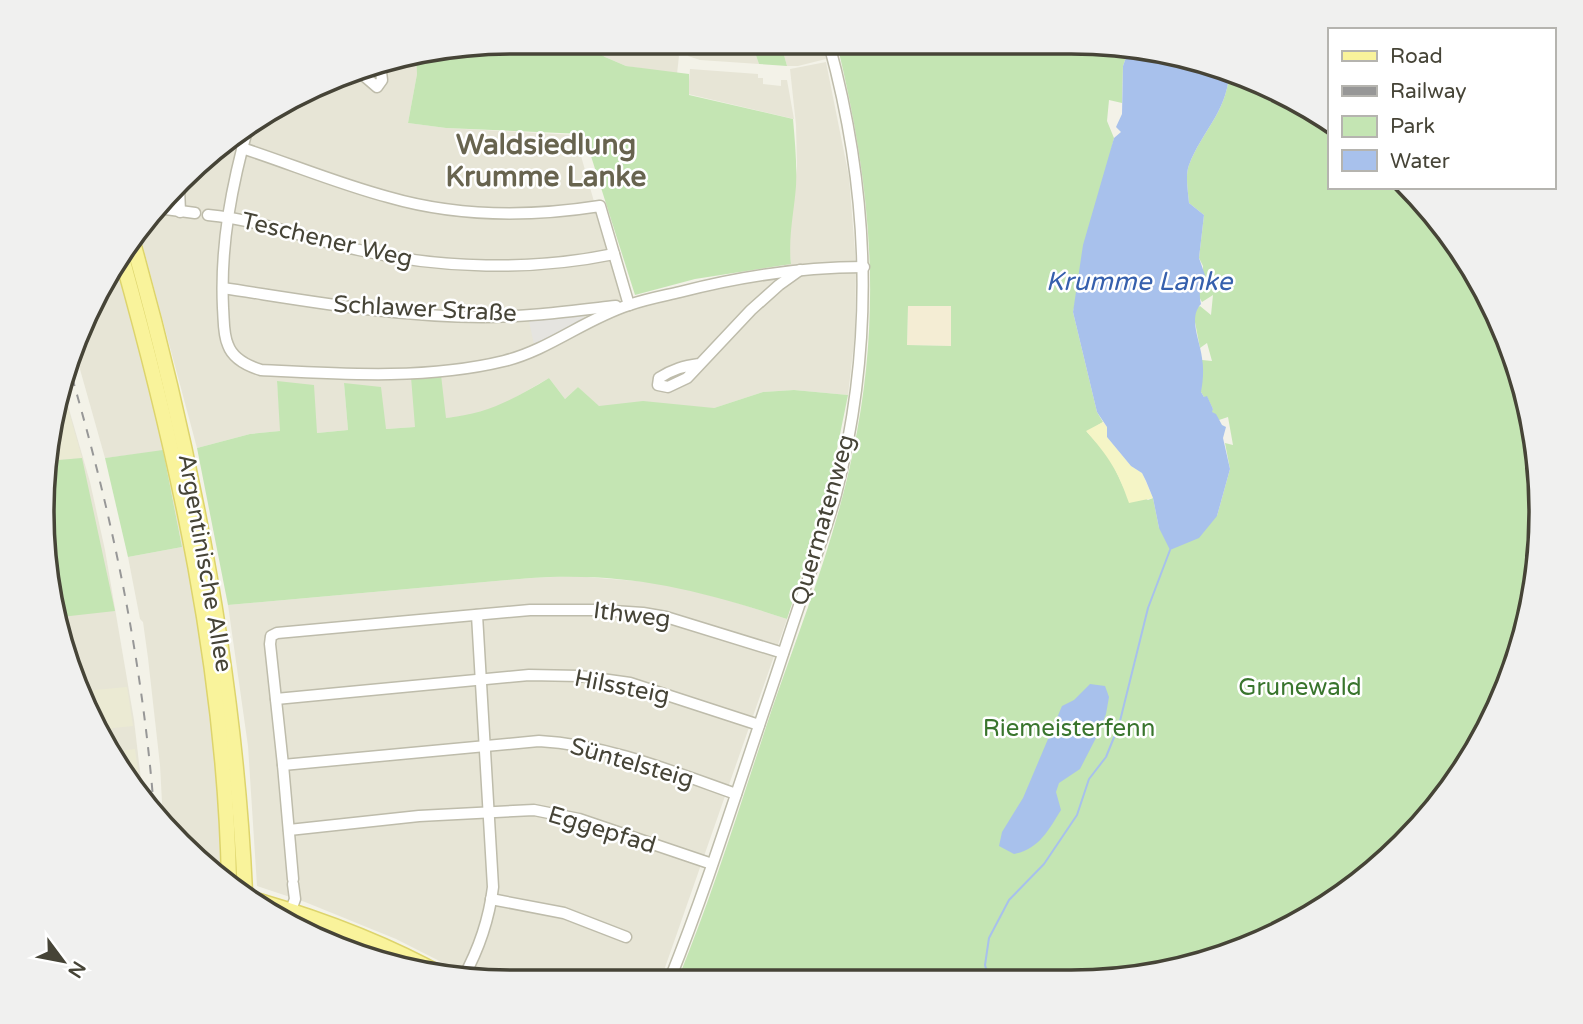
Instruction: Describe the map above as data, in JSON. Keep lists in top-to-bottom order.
{
  "streets": {
    "main road": ["Argentinische Allee"],
    "street": [
      "Teschener Weg",
      "Schlawer Straße",
      "Quermatenweg",
      "Ithweg",
      "Hilssteig",
      "Süntelsteig",
      "Eggepfad"
    ]
  },
  "crossings": [
    ["Quermatenweg", "Ithweg"],
    ["Quermatenweg", "Hilssteig"],
    ["Quermatenweg", "Süntelsteig"],
    ["Quermatenweg", "Eggepfad"],
    ["Ithweg", "Hilssteig"]
  ],
  "districts": ["Waldsiedlung Krumme Lanke"],
  "water": ["Krumme Lanke"],
  "parks": ["Grunewald", "Riemeisterfenn"],
  "legend": [
    "Road",
    "Railway",
    "Park",
    "Water"
  ],
  "north": "bottom right"
}
